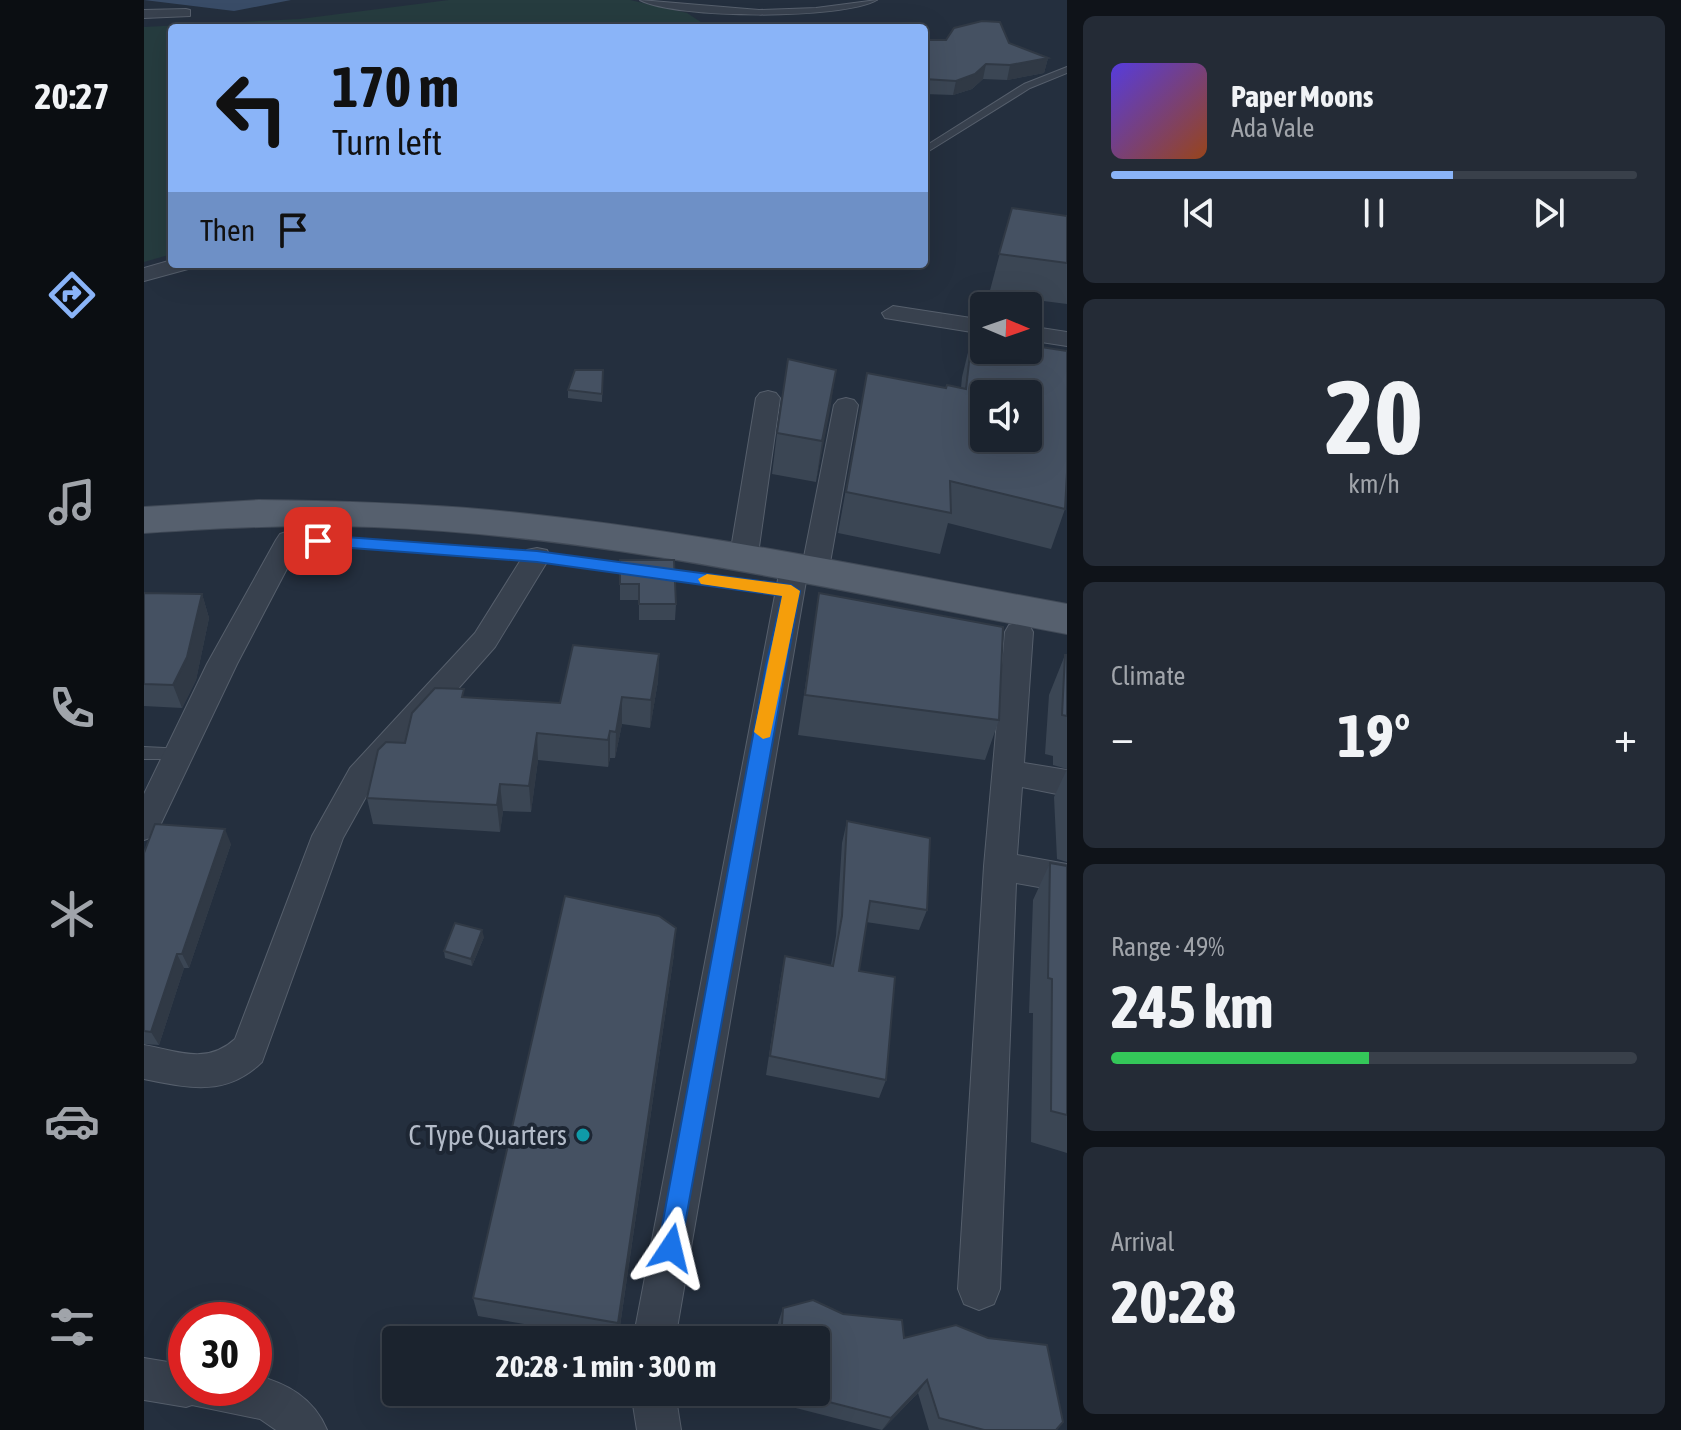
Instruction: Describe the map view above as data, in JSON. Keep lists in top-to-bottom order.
{
  "places": ["C Type Quarters"],
  "north": "right",
  "page": {
    "tabs": "20:27",
    "turn": ["170 m", "Turn left"],
    "song": ["Paper Moons", "Ada Vale"],
    "then": "Then",
    "tile": [
      ["20", "km/h"],
      "Climate",
      ["Range · 49%", "245 km"],
      ["Arrival", "20:28"]
    ],
    "heat": ["−", "19°", "+"],
    "limit": "30",
    "trip": "20:28 · 1 min · 300 m"
  }
}
